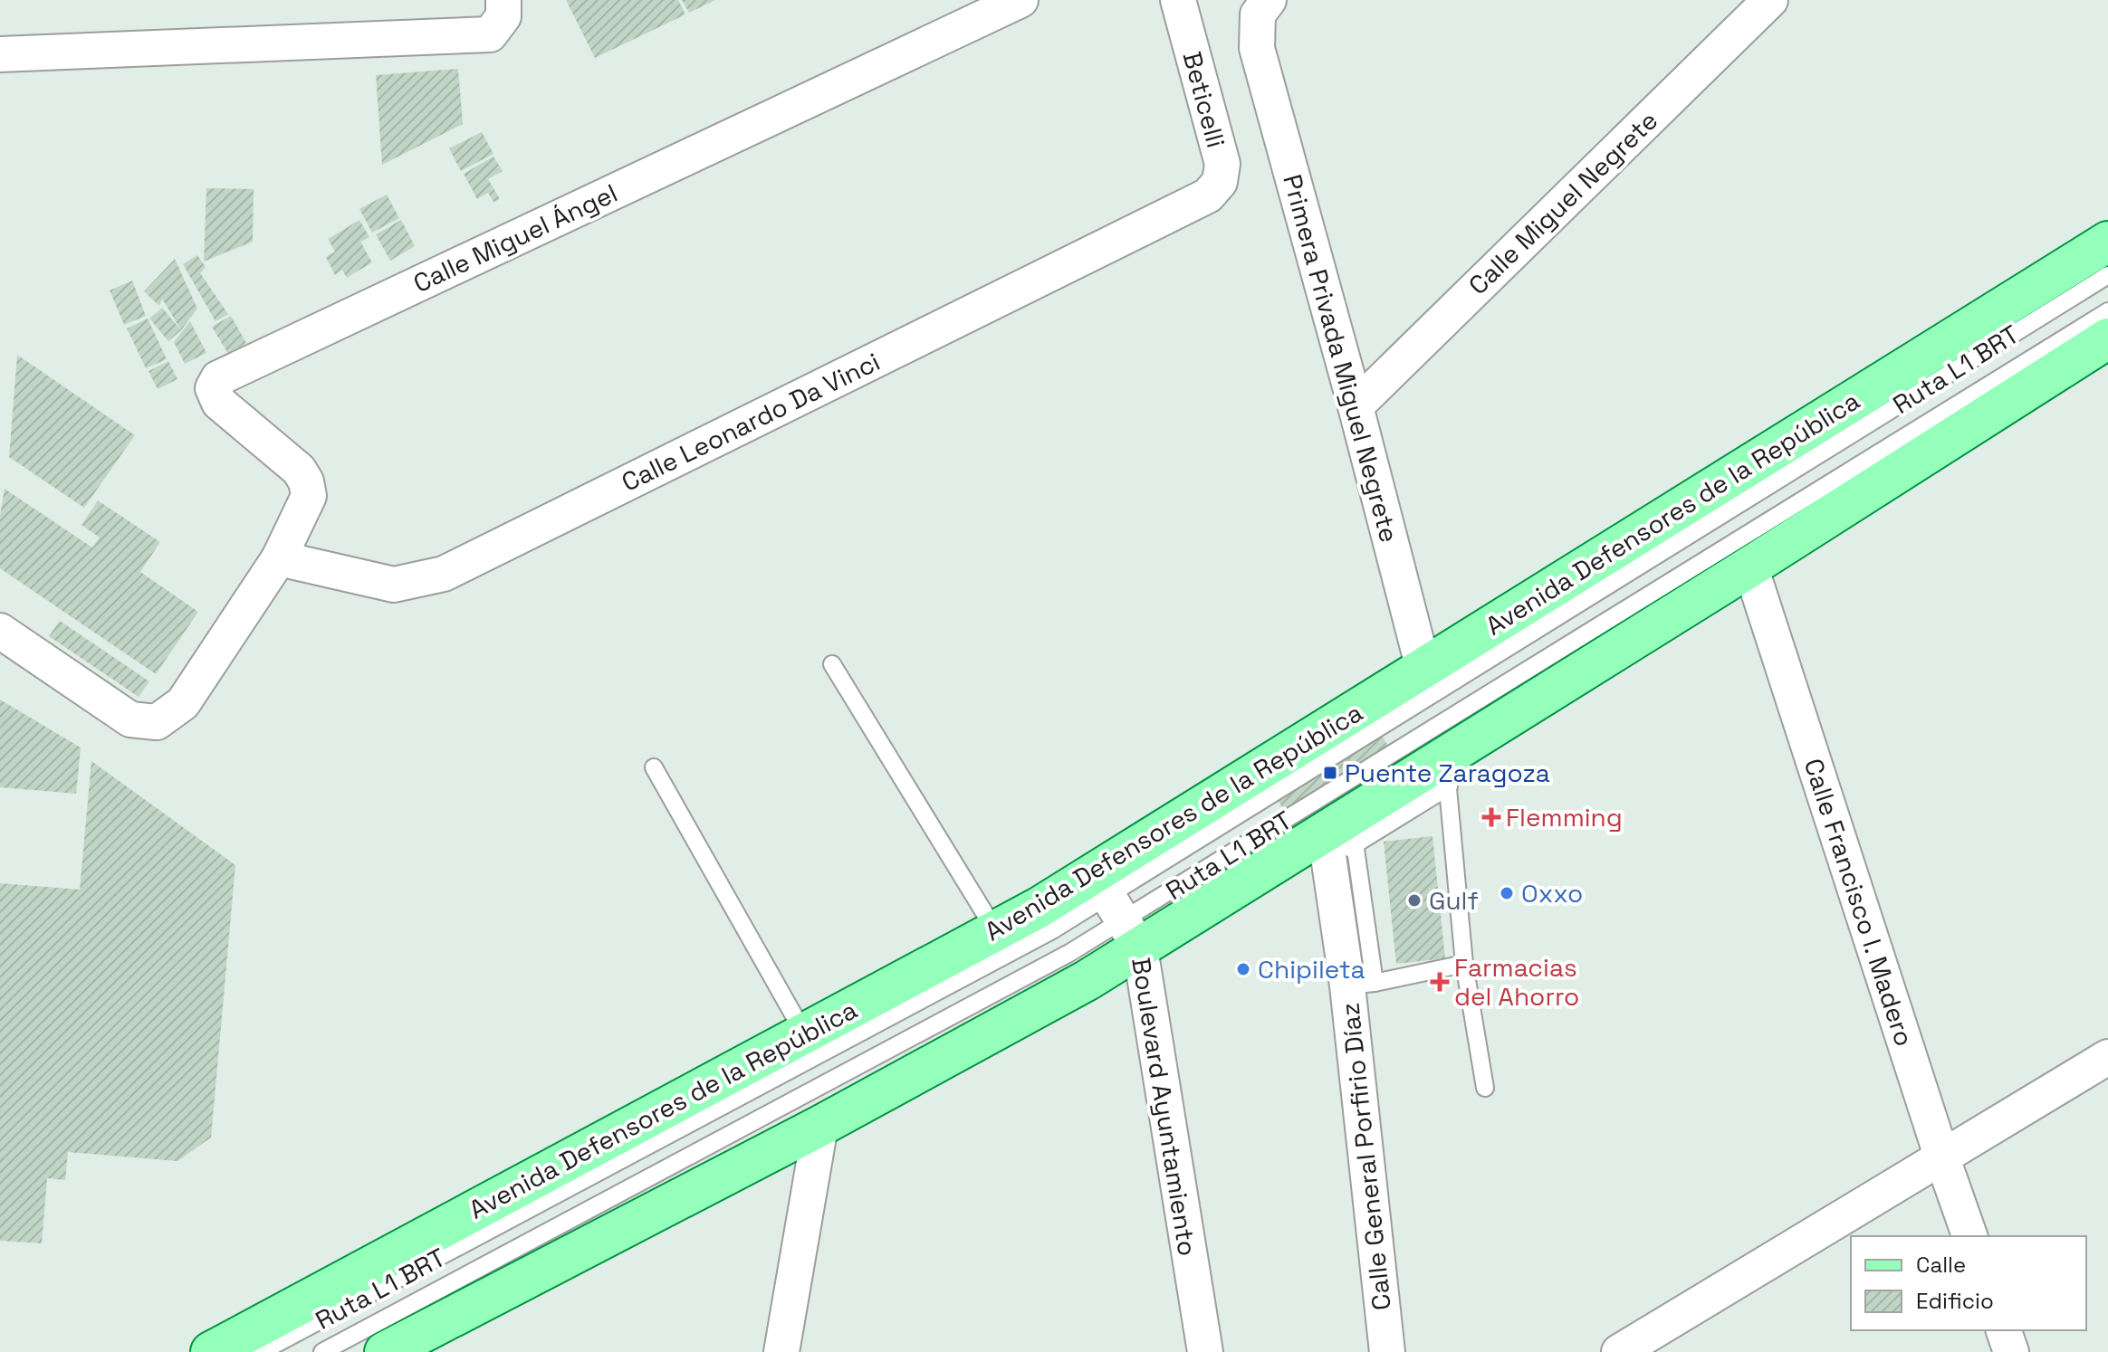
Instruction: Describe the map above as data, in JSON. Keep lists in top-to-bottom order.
{
  "streets": {
    "main road": ["Avenida Defensores de la República"],
    "street": [
      "Beticelli",
      "Calle Miguel Negrete",
      "Calle Miguel Ángel",
      "Primera Privada Miguel Negrete",
      "Calle Leonardo Da Vinci",
      "Calle Francisco I. Madero",
      "Boulevard Ayuntamiento",
      "Calle General Porfirio Díaz"
    ],
    "lane": ["Ruta L1 BRT"]
  },
  "crossings": [
    ["Beticelli", "Calle Leonardo Da Vinci"],
    ["Calle Miguel Negrete", "Primera Privada Miguel Negrete"],
    ["Calle Miguel Ángel", "Calle Leonardo Da Vinci"],
    ["Primera Privada Miguel Negrete", "Avenida Defensores de la República"],
    ["Ruta L1 BRT", "Avenida Defensores de la República"],
    ["Ruta L1 BRT", "Boulevard Ayuntamiento"],
    ["Avenida Defensores de la República", "Calle Francisco I. Madero"],
    ["Avenida Defensores de la República", "Boulevard Ayuntamiento"],
    ["Avenida Defensores de la República", "Calle General Porfirio Díaz"]
  ],
  "places": {
    "transit": ["Puente Zaragoza"],
    "health": ["Flemming", "Farmacias del Ahorro"],
    "other": ["Oxxo", "Gulf", "Chipileta"]
  },
  "legend": ["Calle", "Edificio"]
}
